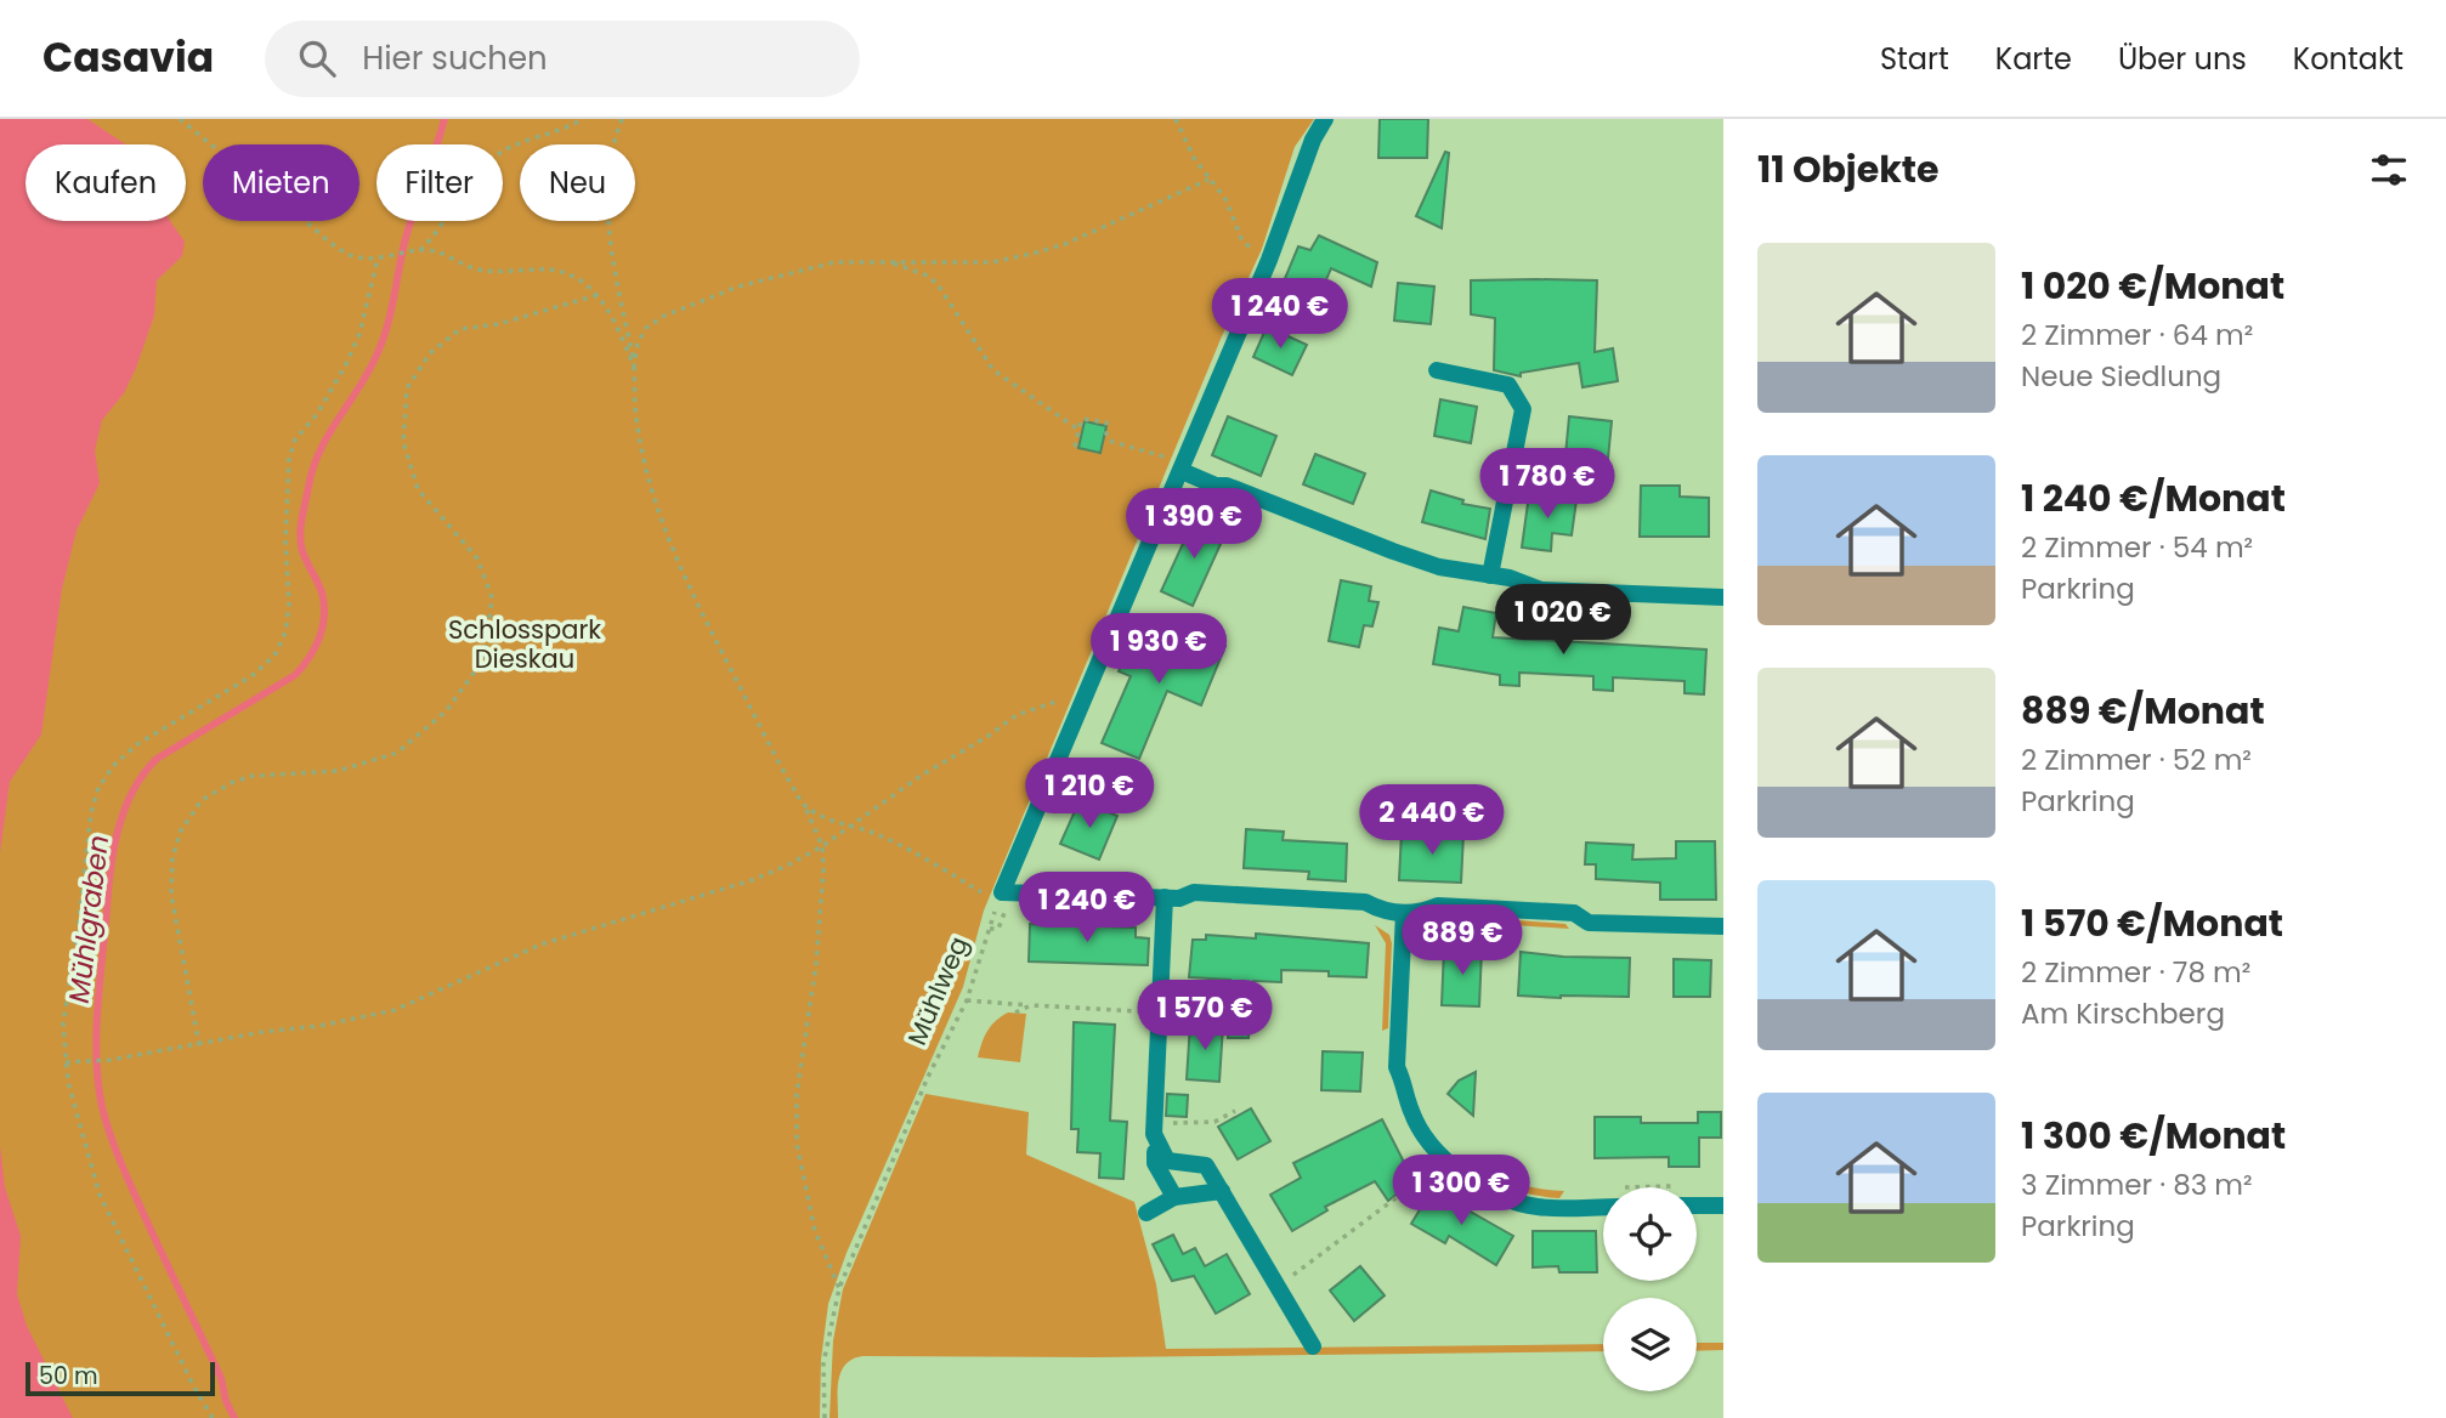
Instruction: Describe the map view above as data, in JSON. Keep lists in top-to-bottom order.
{
  "streets": {
    "path": ["Mühlweg"]
  },
  "water": ["Mühlgraben"],
  "parks": ["Schlosspark Dieskau"],
  "scale_bar": "50 m",
  "page": {
    "header": "Casavia",
    "search": "Hier suchen",
    "nav": [
      "Start",
      "Karte",
      "Über uns",
      "Kontakt"
    ],
    "heading": "11 Objekte",
    "chip": [
      "Kaufen",
      "Mieten",
      "Filter",
      "Neu"
    ],
    "list": [
      {
        "name": "1 020 €/Monat",
        "note": "2 Zimmer · 64 m² · Neue Siedlung"
      },
      {
        "name": "1 240 €/Monat",
        "note": "2 Zimmer · 54 m² · Parkring"
      },
      {
        "name": "889 €/Monat",
        "note": "2 Zimmer · 52 m² · Parkring"
      },
      {
        "name": "1 570 €/Monat",
        "note": "2 Zimmer · 78 m² · Am Kirschberg"
      },
      {
        "name": "1 300 €/Monat",
        "note": "3 Zimmer · 83 m² · Parkring"
      }
    ],
    "price": [
      "1 240 €",
      "1 780 €",
      "1 390 €",
      "1 020 €",
      "1 930 €",
      "1 210 €",
      "2 440 €",
      "1 240 €",
      "889 €",
      "1 570 €",
      "1 300 €"
    ],
    "scale": "50 m"
  }
}
